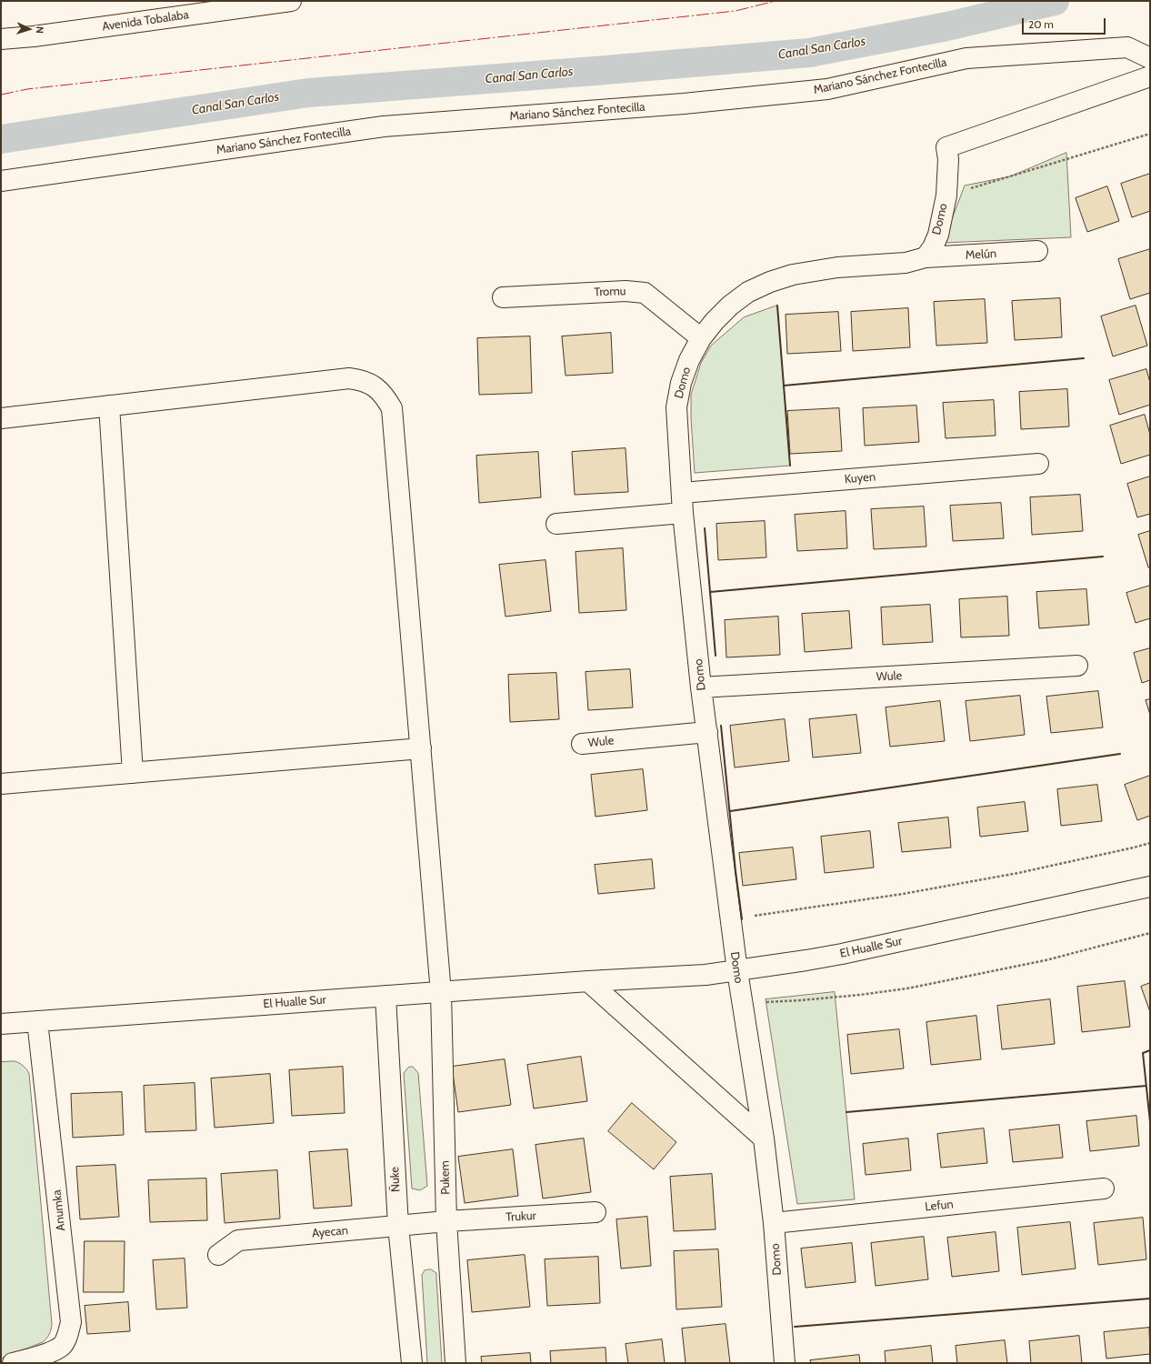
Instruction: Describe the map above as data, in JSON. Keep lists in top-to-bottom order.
{
  "streets": {
    "street": [
      "Avenida Tobalaba",
      "Mariano Sánchez Fontecilla",
      "Domo",
      "Melún",
      "Tromu",
      "Kuyen",
      "Wule",
      "El Hualle Sur",
      "Pukem",
      "Ñuke",
      "Lefun",
      "Anumka",
      "Trukur",
      "Ayecan"
    ]
  },
  "crossings": [
    ["Domo", "Melún"],
    ["Domo", "Tromu"],
    ["Domo", "Kuyen"],
    ["Domo", "Wule"],
    ["Domo", "El Hualle Sur"],
    ["Domo", "Lefun"],
    ["El Hualle Sur", "Pukem"],
    ["El Hualle Sur", "Ñuke"],
    ["El Hualle Sur", "Anumka"],
    ["Pukem", "Trukur"],
    ["Pukem", "Ayecan"],
    ["Ñuke", "Ayecan"],
    ["Trukur", "Ayecan"]
  ],
  "water": ["Canal San Carlos"],
  "scale_bar": "20 m",
  "north": "right"
}
